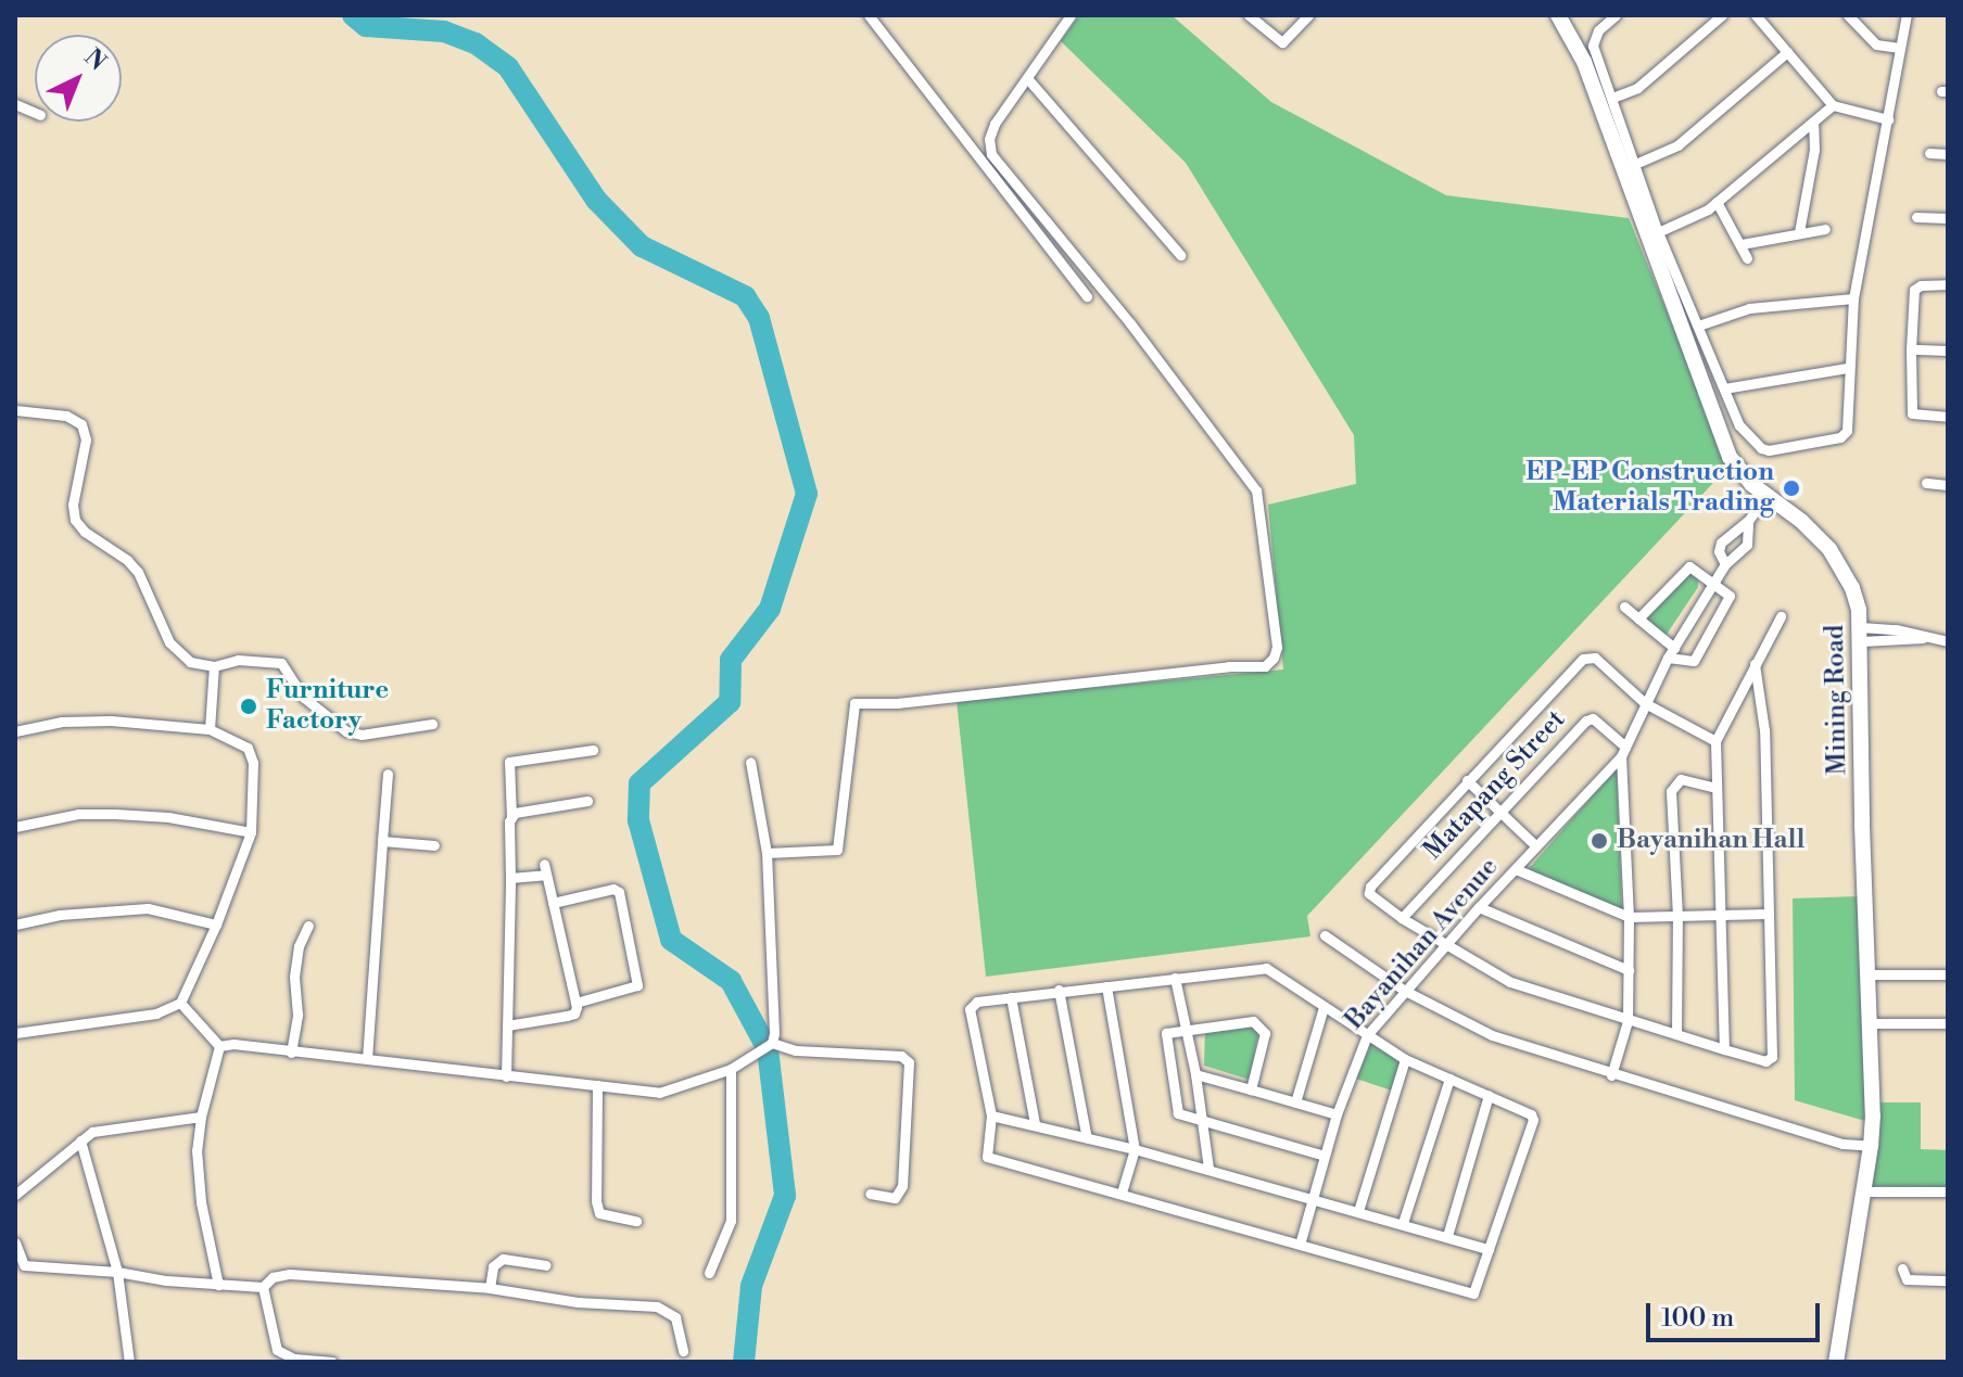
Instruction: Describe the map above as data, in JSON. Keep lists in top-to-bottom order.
{
  "streets": {
    "street": ["Mining Road", "Matapang Street", "Bayanihan Avenue"]
  },
  "crossings": [
    ["Matapang Street", "Bayanihan Avenue"]
  ],
  "places": ["EP-EP Construction Materials Trading", "Furniture Factory", "Bayanihan Hall"],
  "scale_bar": "100 m",
  "north": "top right"
}
